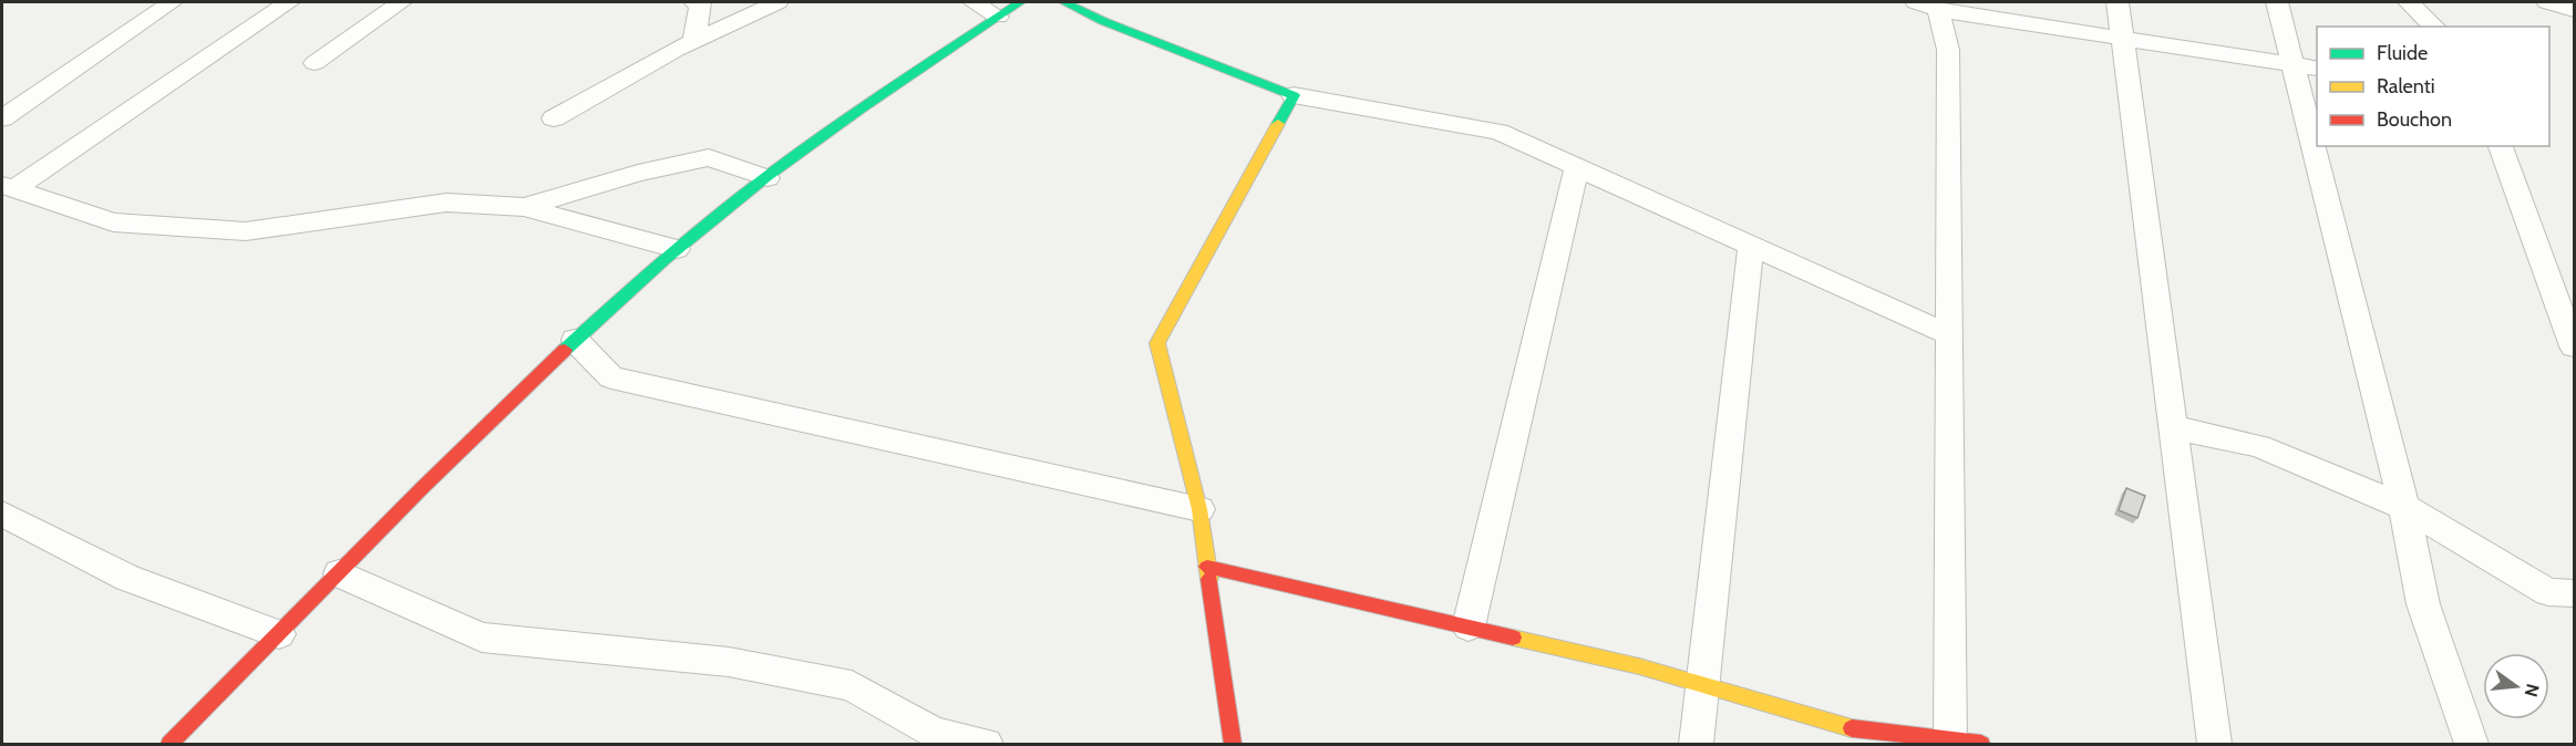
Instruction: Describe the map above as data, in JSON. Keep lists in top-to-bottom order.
{
  "legend": ["Fluide", "Ralenti", "Bouchon"],
  "north": "right"
}
